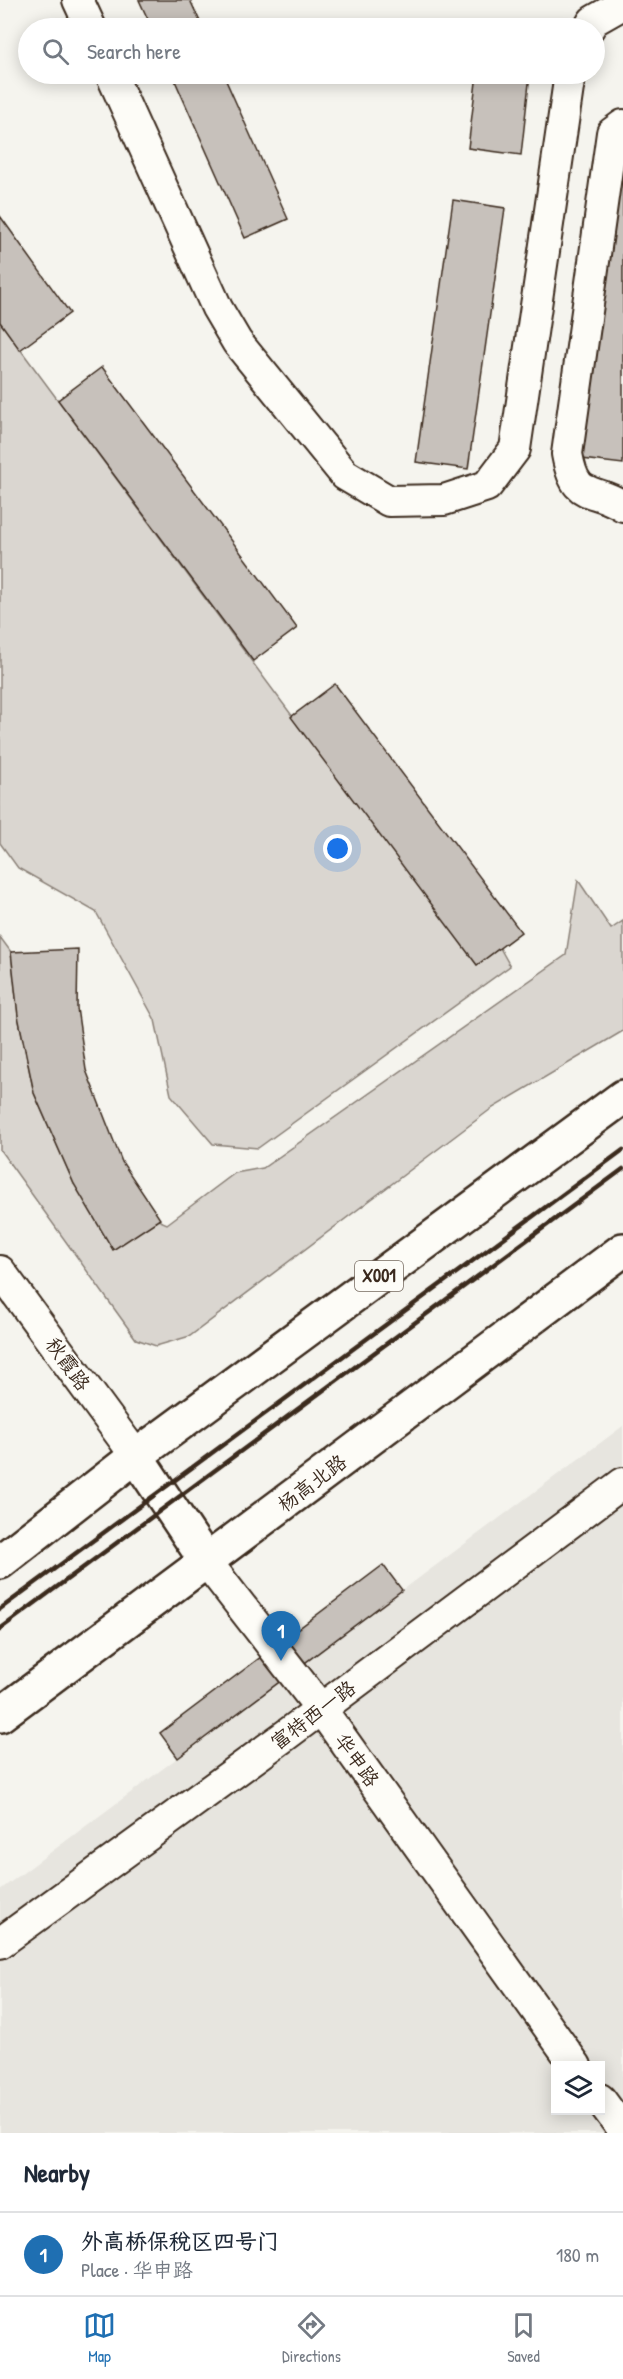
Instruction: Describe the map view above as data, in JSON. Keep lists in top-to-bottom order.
{
  "streets": {
    "main road": ["X001", "杨高北路", "华申路"],
    "street": ["秋霞路", "富特西一路"]
  },
  "crossings": [
    ["X001", "秋霞路"],
    ["X001", "华申路"],
    ["秋霞路", "华申路"],
    ["杨高北路", "华申路"],
    ["富特西一路", "华申路"]
  ],
  "page": {
    "search": "Search here",
    "pins": "1",
    "heading": "Nearby",
    "list": [
      {
        "mark": "1",
        "name": "外高桥保税区四号门",
        "note": "Place · 华申路",
        "value": "180 m"
      }
    ],
    "nav": ["Map", "Directions", "Saved"]
  }
}
